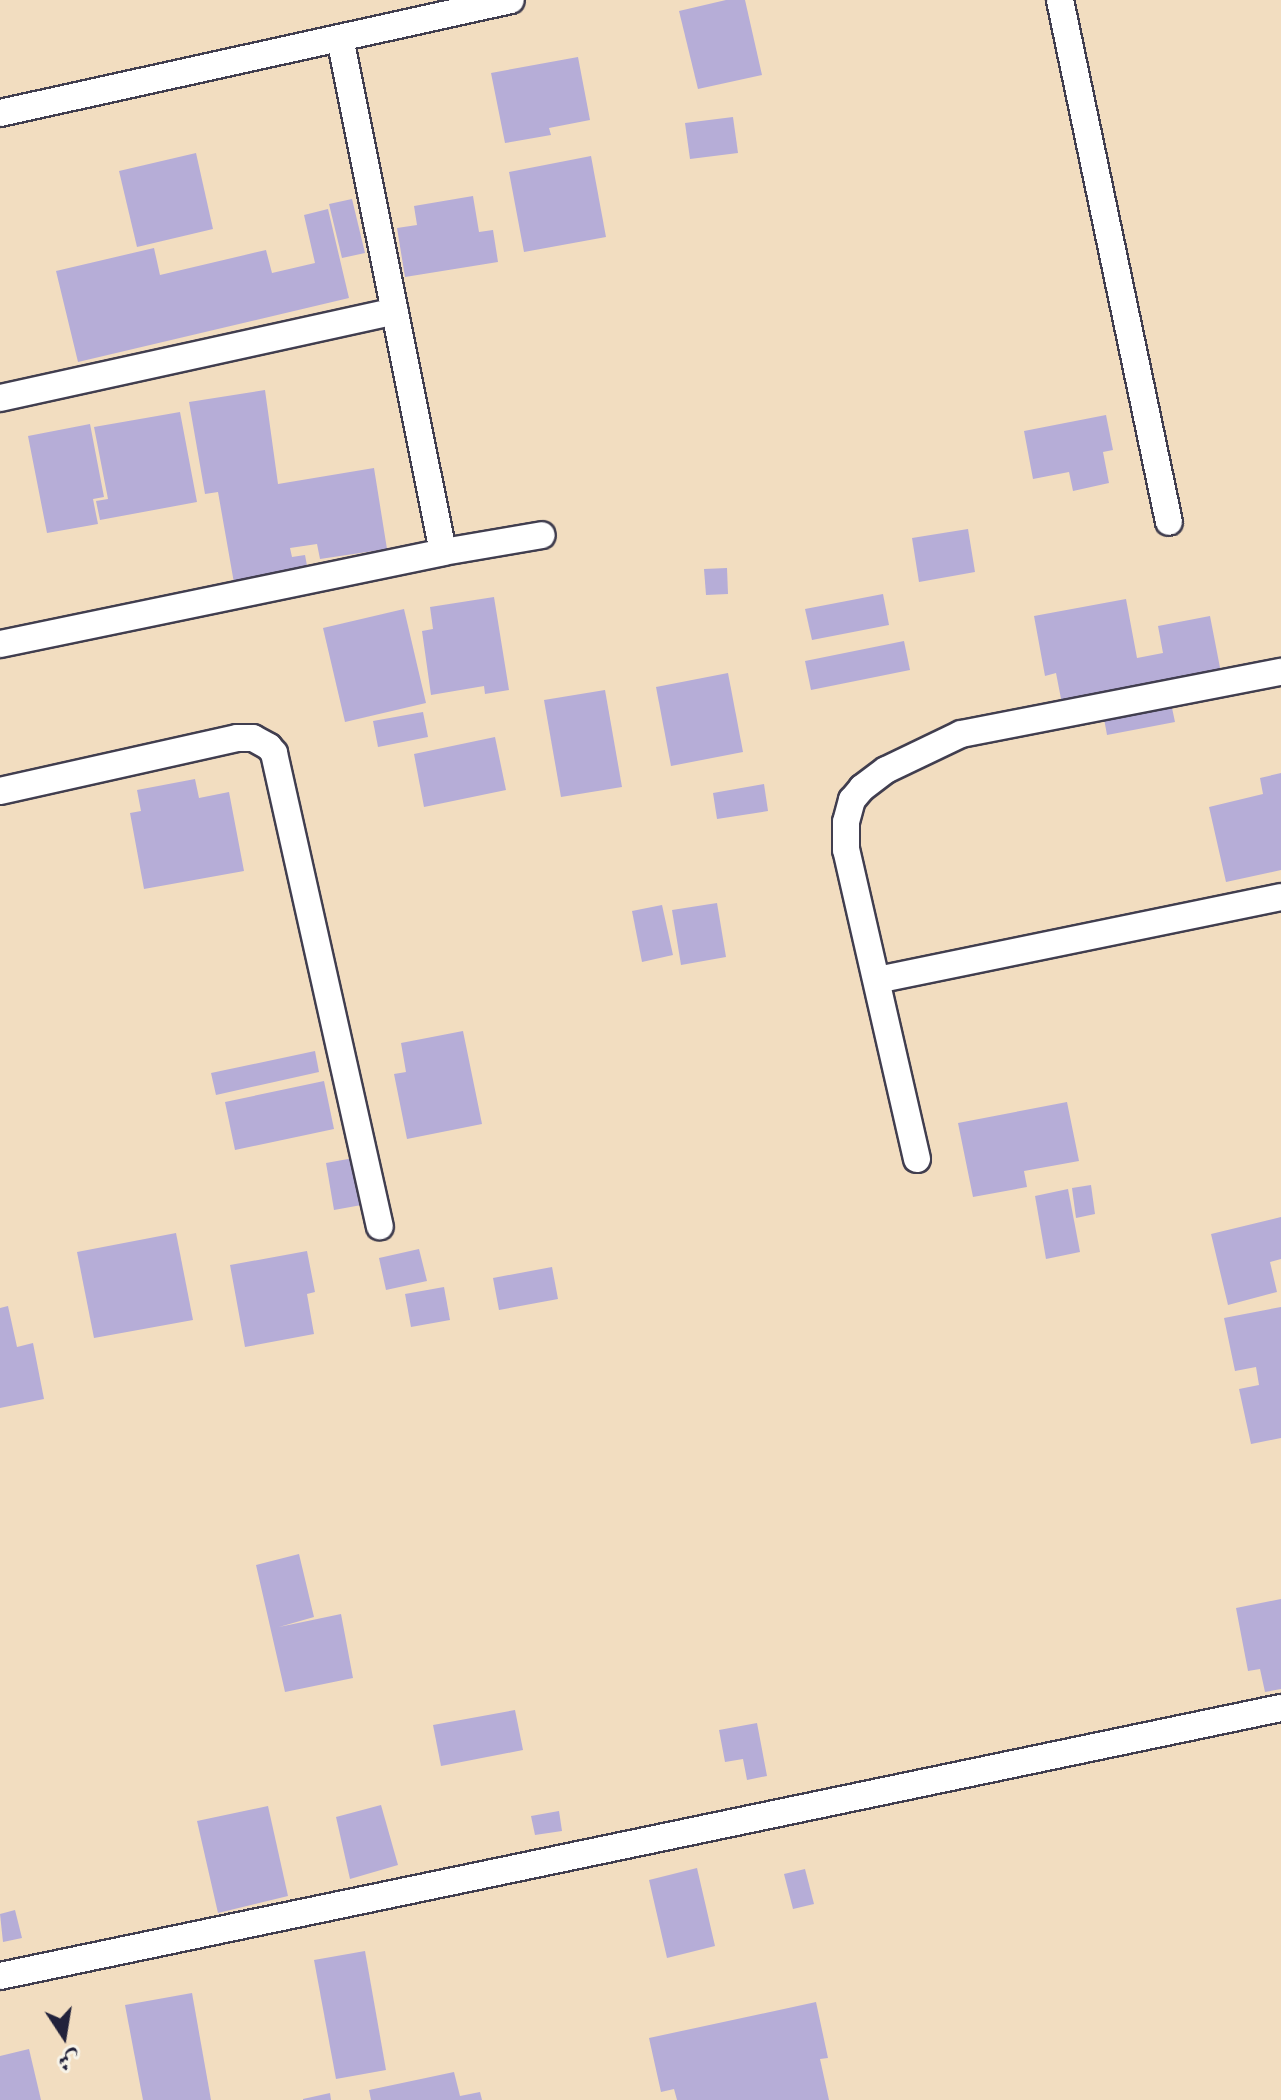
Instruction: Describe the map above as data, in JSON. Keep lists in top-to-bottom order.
{
  "north": "bottom"
}
